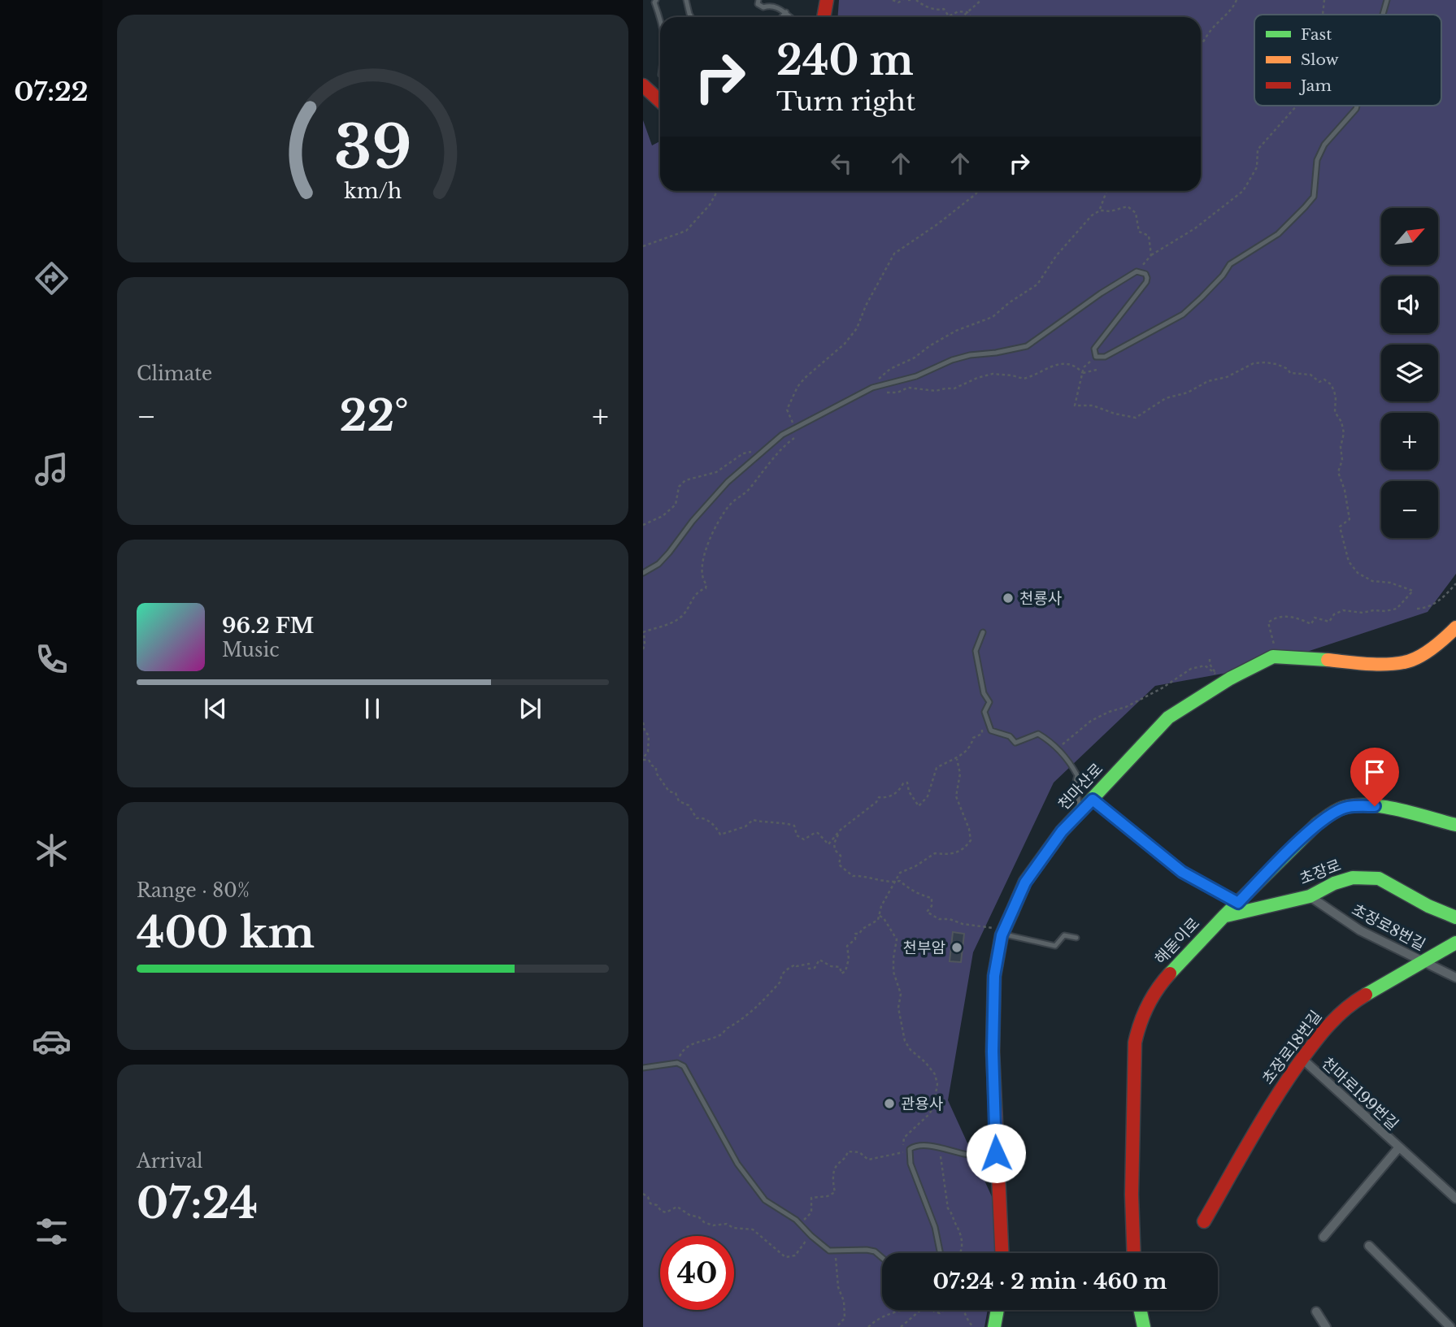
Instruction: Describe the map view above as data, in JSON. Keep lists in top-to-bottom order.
{
  "streets": {
    "street": [
      "천마산로",
      "초장로",
      "초장로8번길",
      "해돋이로",
      "초장로18번길",
      "천마로199번길"
    ]
  },
  "crossings": [
    ["초장로", "초장로8번길"],
    ["초장로", "해돋이로"],
    ["초장로8번길", "초장로18번길"],
    ["초장로18번길", "천마로199번길"]
  ],
  "places": ["천룡사", "천부암", "관용사"],
  "legend": ["Fast", "Slow", "Jam"],
  "north": "top right",
  "page": {
    "tabs": "07:22",
    "turn": ["240 m", "Turn right"],
    "map_buttons": ["+", "−"],
    "tile": [
      "Climate",
      ["Range · 80%", "400 km"],
      ["Arrival", "07:24"]
    ],
    "heat": ["−", "22°", "+"],
    "song": ["96.2 FM", "Music"],
    "limit": "40",
    "trip": "07:24 · 2 min · 460 m",
    "gauge": ["39", "km/h"]
  }
}
